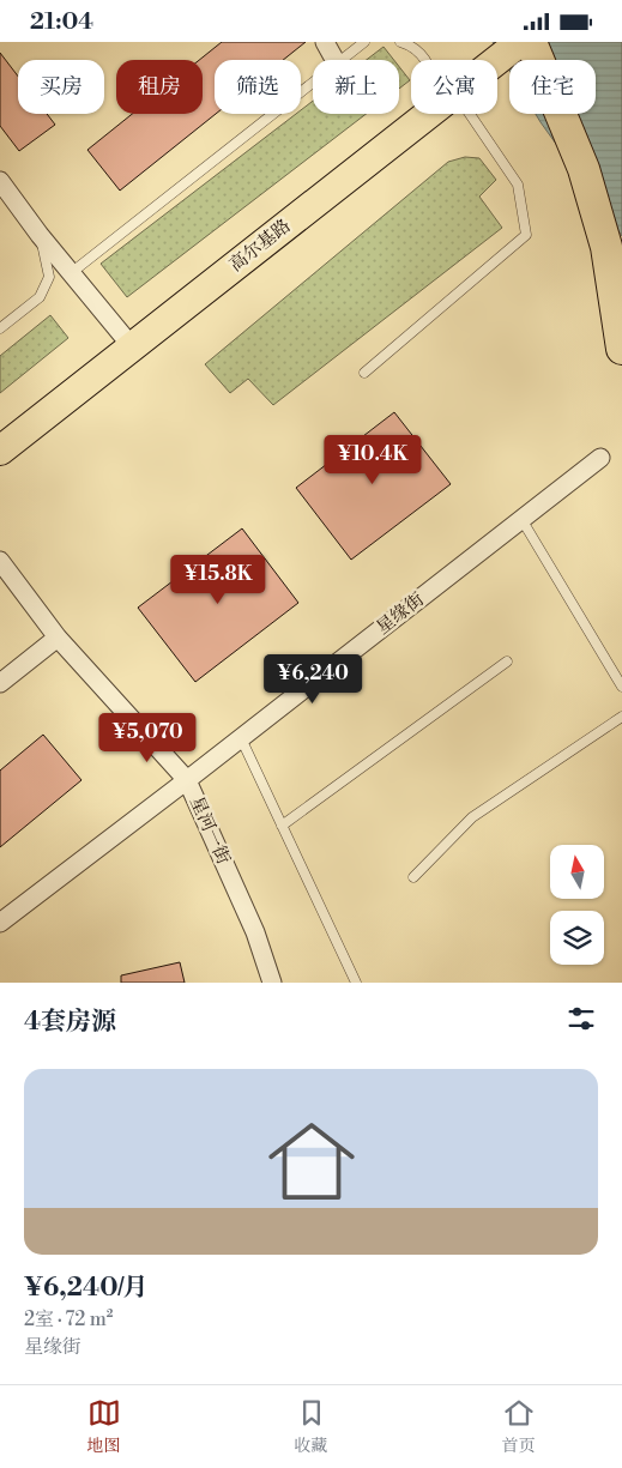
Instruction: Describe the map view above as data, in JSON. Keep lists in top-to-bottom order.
{
  "streets": {
    "main road": ["高尔基路"],
    "street": ["星缘街", "星河一街"]
  },
  "crossings": [
    ["星缘街", "星河一街"]
  ],
  "north": "top",
  "page": {
    "status": "21:04",
    "chip": [
      "买房",
      "租房",
      "筛选",
      "新上",
      "公寓",
      "住宅"
    ],
    "price": [
      "¥10.4K",
      "¥15.8K",
      "¥6,240",
      "¥5,070"
    ],
    "heading": "4套房源",
    "list": [
      {
        "name": "¥6,240/月",
        "note": "2室 · 72 m² · 星缘街"
      }
    ],
    "tabs": ["地图", "收藏", "首页"]
  }
}
